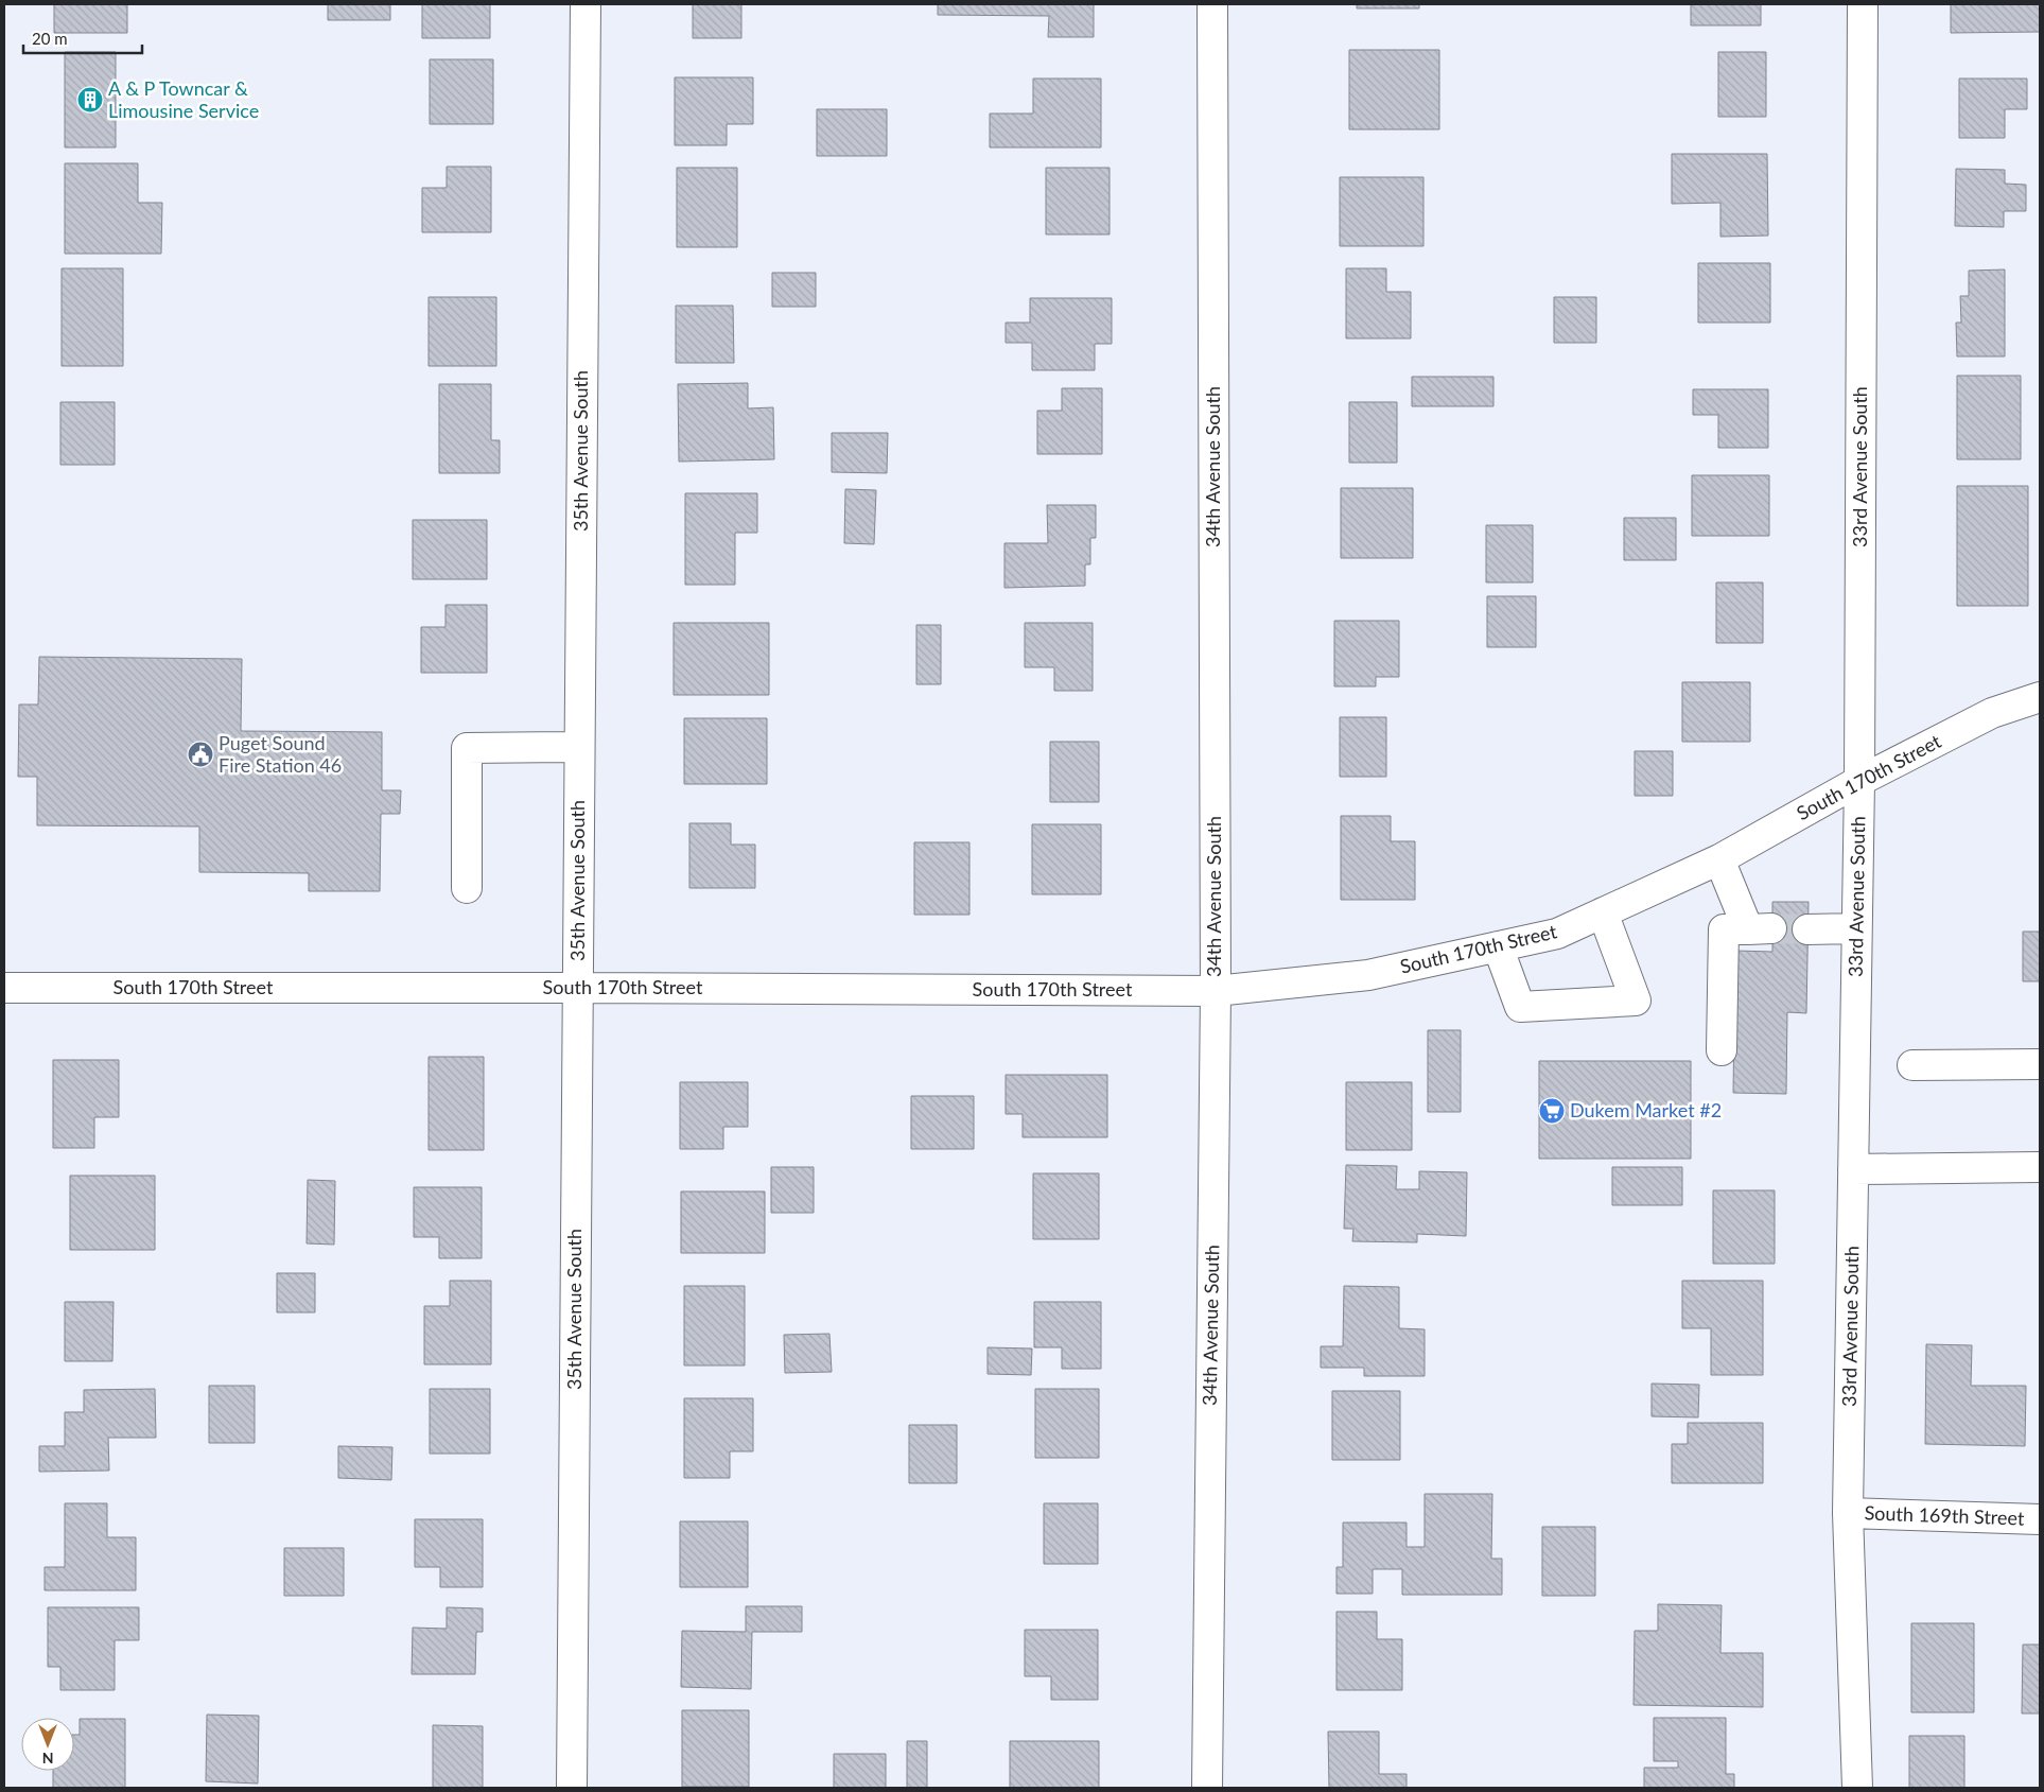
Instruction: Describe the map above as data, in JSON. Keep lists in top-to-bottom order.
{
  "streets": {
    "street": [
      "35th Avenue South",
      "34th Avenue South",
      "33rd Avenue South",
      "South 170th Street",
      "South 169th Street"
    ]
  },
  "crossings": [
    ["35th Avenue South", "South 170th Street"],
    ["34th Avenue South", "South 170th Street"],
    ["33rd Avenue South", "South 170th Street"],
    ["33rd Avenue South", "South 169th Street"]
  ],
  "places": {
    "building": ["A & P Towncar & Limousine Service"],
    "public building": ["Puget Sound Fire Station 46"],
    "supermarket": ["Dukem Market #2"]
  },
  "scale_bar": "20 m",
  "north": "bottom"
}
